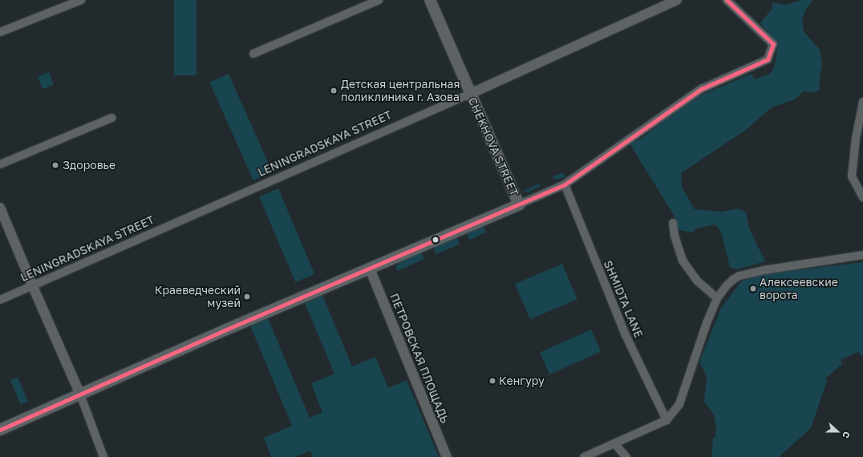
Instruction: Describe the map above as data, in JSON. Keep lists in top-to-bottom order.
{
  "streets": {
    "main road": ["CHEKHOVA STREET"],
    "street": ["LENINGRADSKAYA STREET", "SHMIDTA LANE", "ПЕТРОВСКАЯ ПЛОЩАДЬ"]
  },
  "crossings": [
    ["LENINGRADSKAYA STREET", "CHEKHOVA STREET"]
  ],
  "places": [
    "Детская центральная поликлиника г. Азова",
    "Здоровье",
    "Алексеевские ворота",
    "Краеведческий музей",
    "Кенгуру"
  ],
  "north": "right"
}
